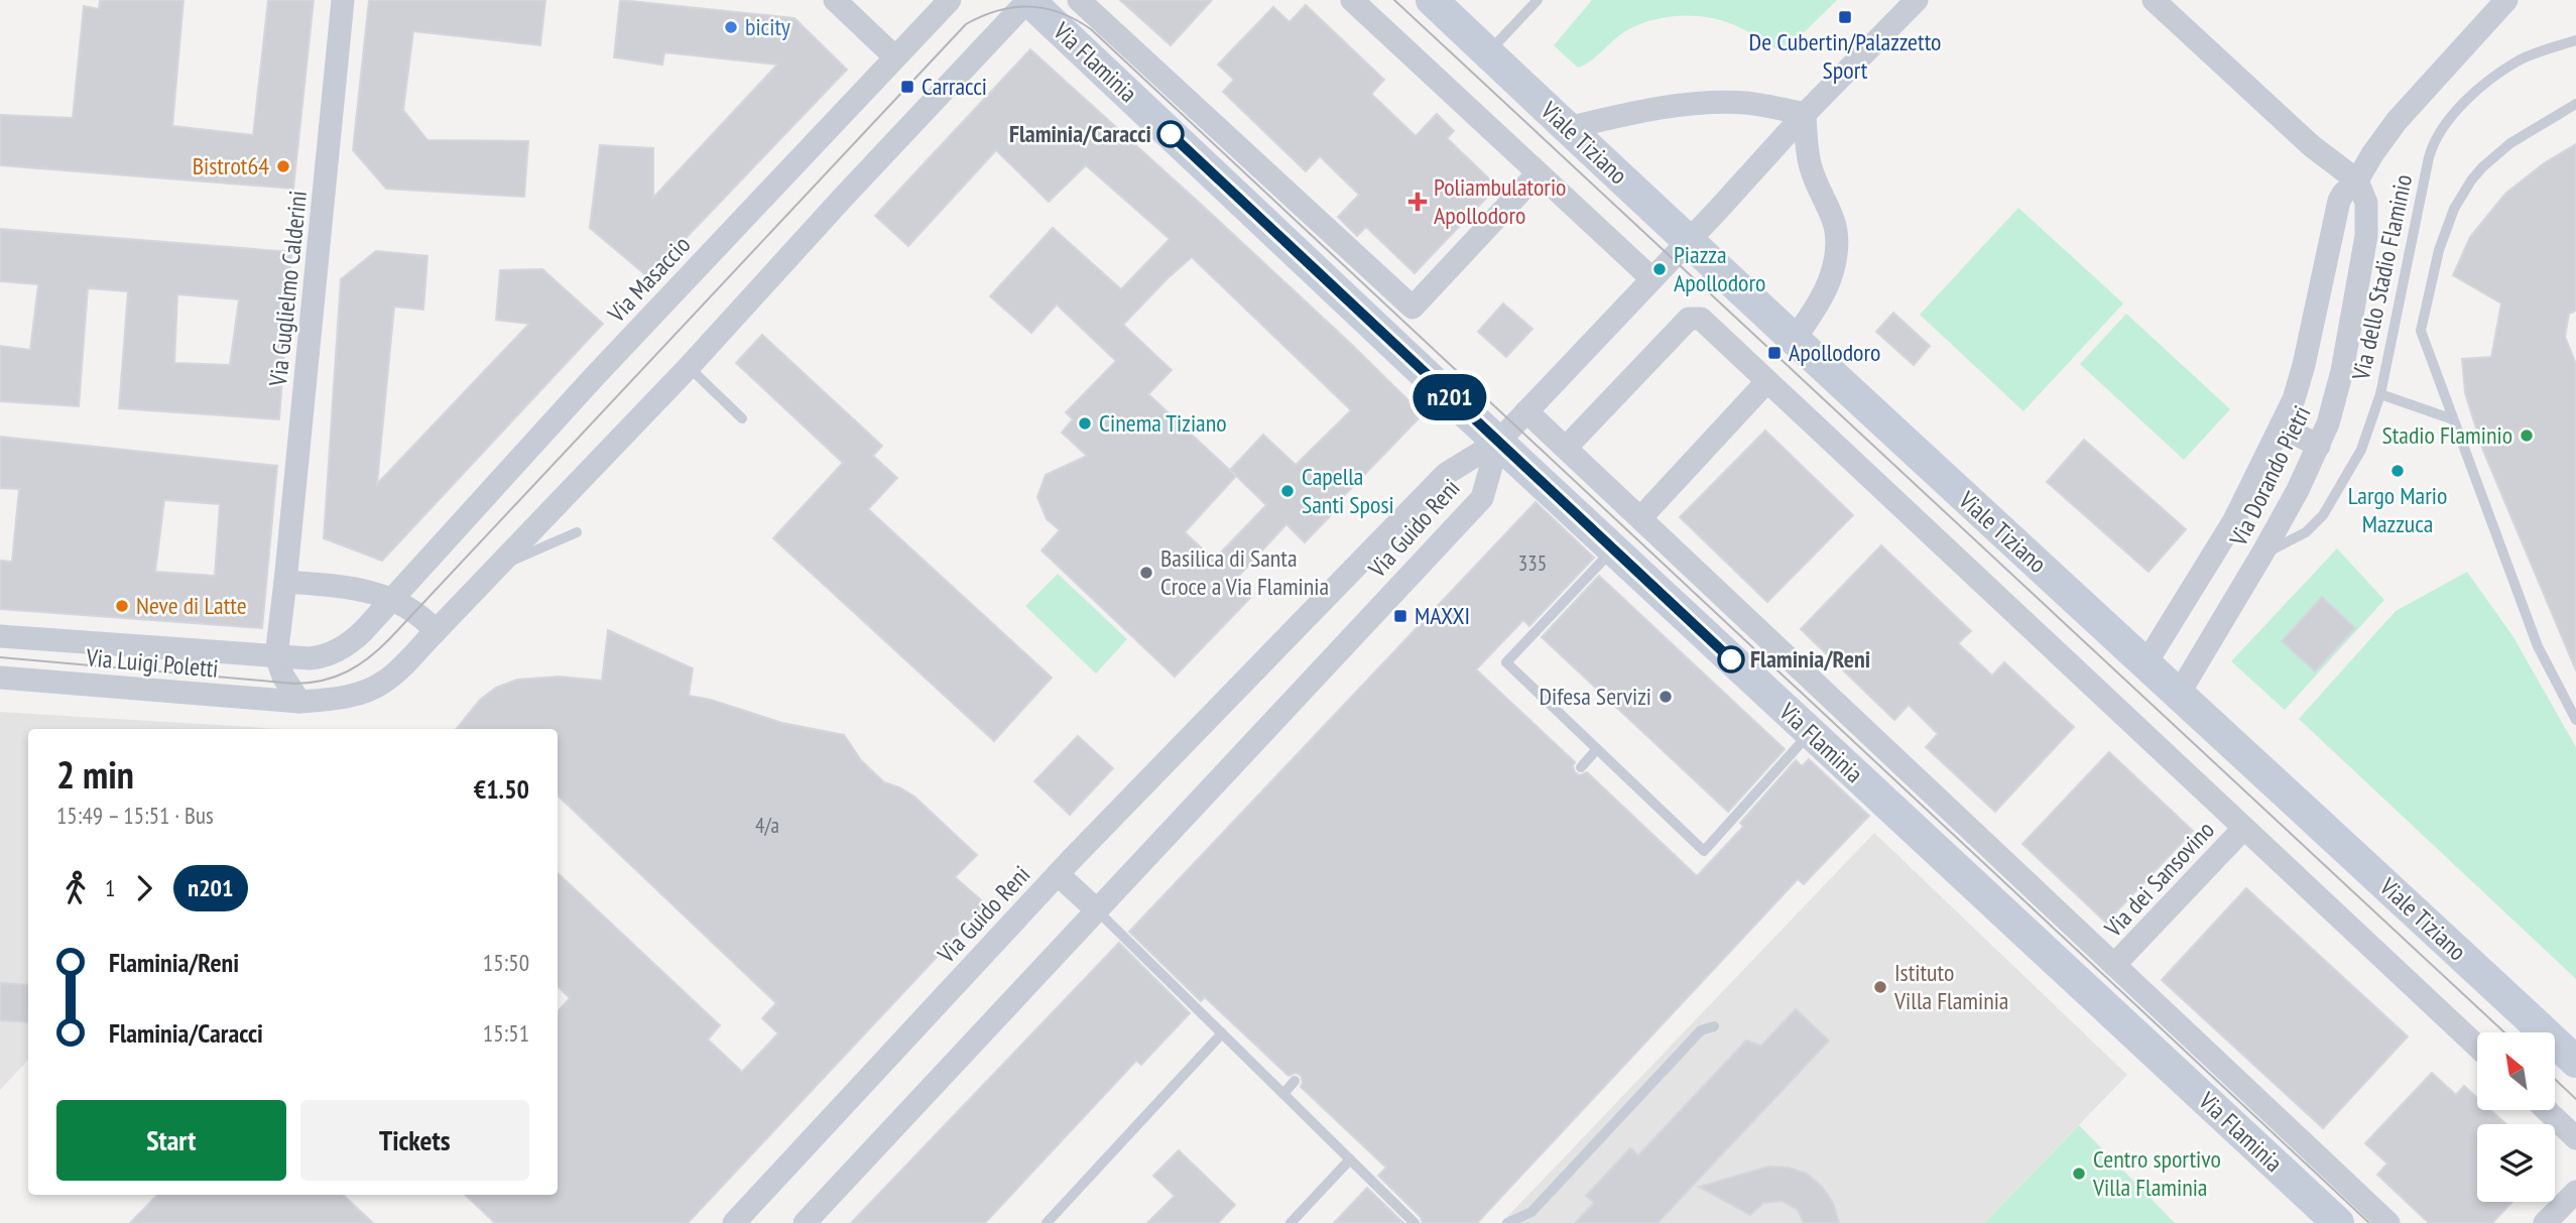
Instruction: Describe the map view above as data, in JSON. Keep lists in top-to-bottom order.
{
  "streets": {
    "street": [
      "Via Flaminia",
      "Viale Tiziano",
      "Via Masaccio",
      "Via Guglielmo Calderini",
      "Via Dorando Pietri",
      "Via Guido Reni",
      "Via Luigi Poletti",
      "Via dei Sansovino"
    ],
    "lane": ["Via dello Stadio Flaminio"]
  },
  "crossings": [
    ["Via Flaminia", "Viale Tiziano"],
    ["Via Flaminia", "Via Guido Reni"],
    ["Via Flaminia", "Via dei Sansovino"],
    ["Viale Tiziano", "Via Dorando Pietri"],
    ["Viale Tiziano", "Via dei Sansovino"],
    ["Via dello Stadio Flaminio", "Via Dorando Pietri"],
    ["Via Masaccio", "Via Guglielmo Calderini"],
    ["Via Masaccio", "Via Luigi Poletti"],
    ["Via Guglielmo Calderini", "Via Luigi Poletti"]
  ],
  "places": {
    "transit": [
      "De Cubertin/Palazzetto Sport",
      "Carracci",
      "Apollodoro",
      "MAXXI"
    ],
    "other": [
      "bicity",
      "Flaminia/Caracci",
      "Bistrot64",
      "Piazza Apollodoro",
      "Cinema Tiziano",
      "Stadio Flaminio",
      "Largo Mario Mazzuca",
      "Capella Santi Sposi",
      "Basilica di Santa Croce a Via Flaminia",
      "Neve di Latte",
      "Flaminia/Reni",
      "Difesa Servizi",
      "Istituto Villa Flaminia",
      "Centro sportivo Villa Flaminia"
    ],
    "health": ["Poliambulatorio Apollodoro"]
  },
  "lines": ["bus line n201"],
  "house_numbers": ["335", "4/a"],
  "north": "top left",
  "page": {
    "on_map": "n201",
    "heading": ["2 min", "15:49 – 15:51 · Bus", "€1.50"],
    "legs": ["1", "n201"],
    "list": [
      {
        "name": "Flaminia/Reni",
        "value": "15:50"
      },
      {
        "name": "Flaminia/Caracci",
        "value": "15:51"
      }
    ],
    "buttons": ["Start", "Tickets"]
  }
}
